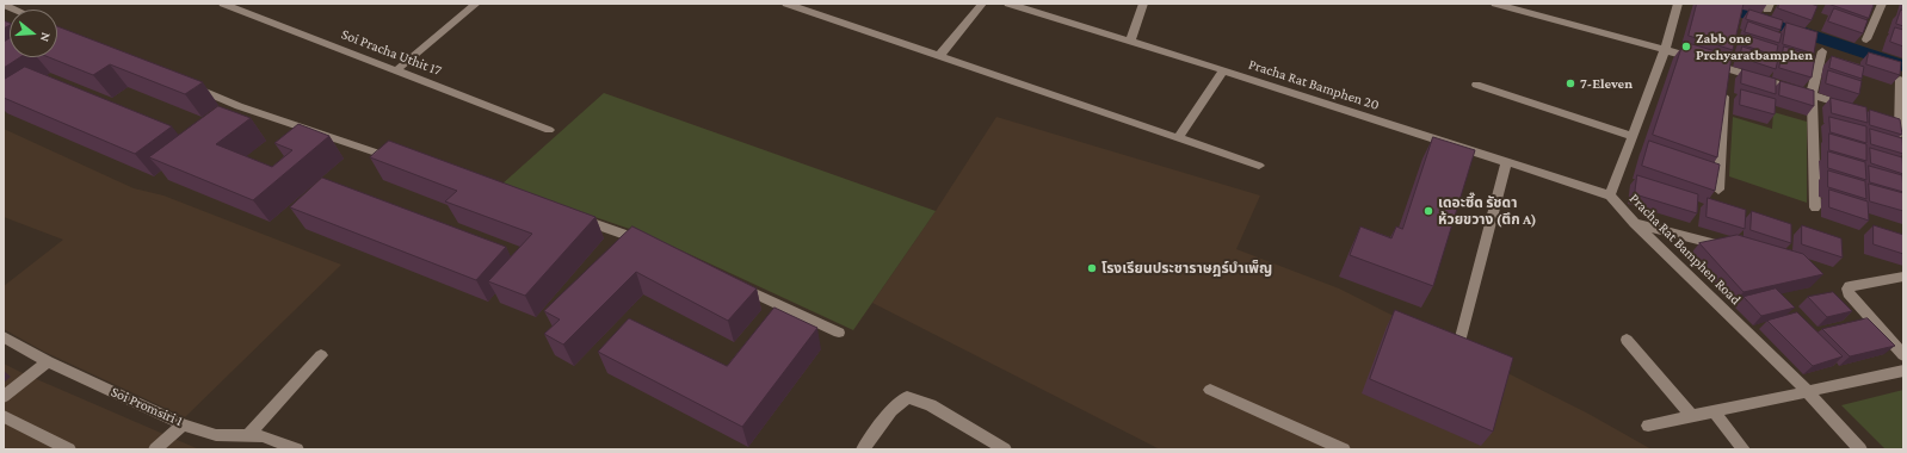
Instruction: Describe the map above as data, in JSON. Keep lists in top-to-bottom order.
{
  "streets": {
    "street": [
      "Soi Pracha Uthit 17",
      "Pracha Rat Bamphen 20",
      "Pracha Rat Bamphen Road",
      "Soi Promsiri 1"
    ]
  },
  "crossings": [
    ["Pracha Rat Bamphen 20", "Pracha Rat Bamphen Road"]
  ],
  "places": [
    "Zabb one Prchyaratbamphen",
    "7-Eleven",
    "เดอะซี๊ด รัชดา ห้วยขวาง (ตึก A)",
    "โรงเรียนประชาราษฎร์บำเพ็ญ"
  ],
  "north": "right"
}
